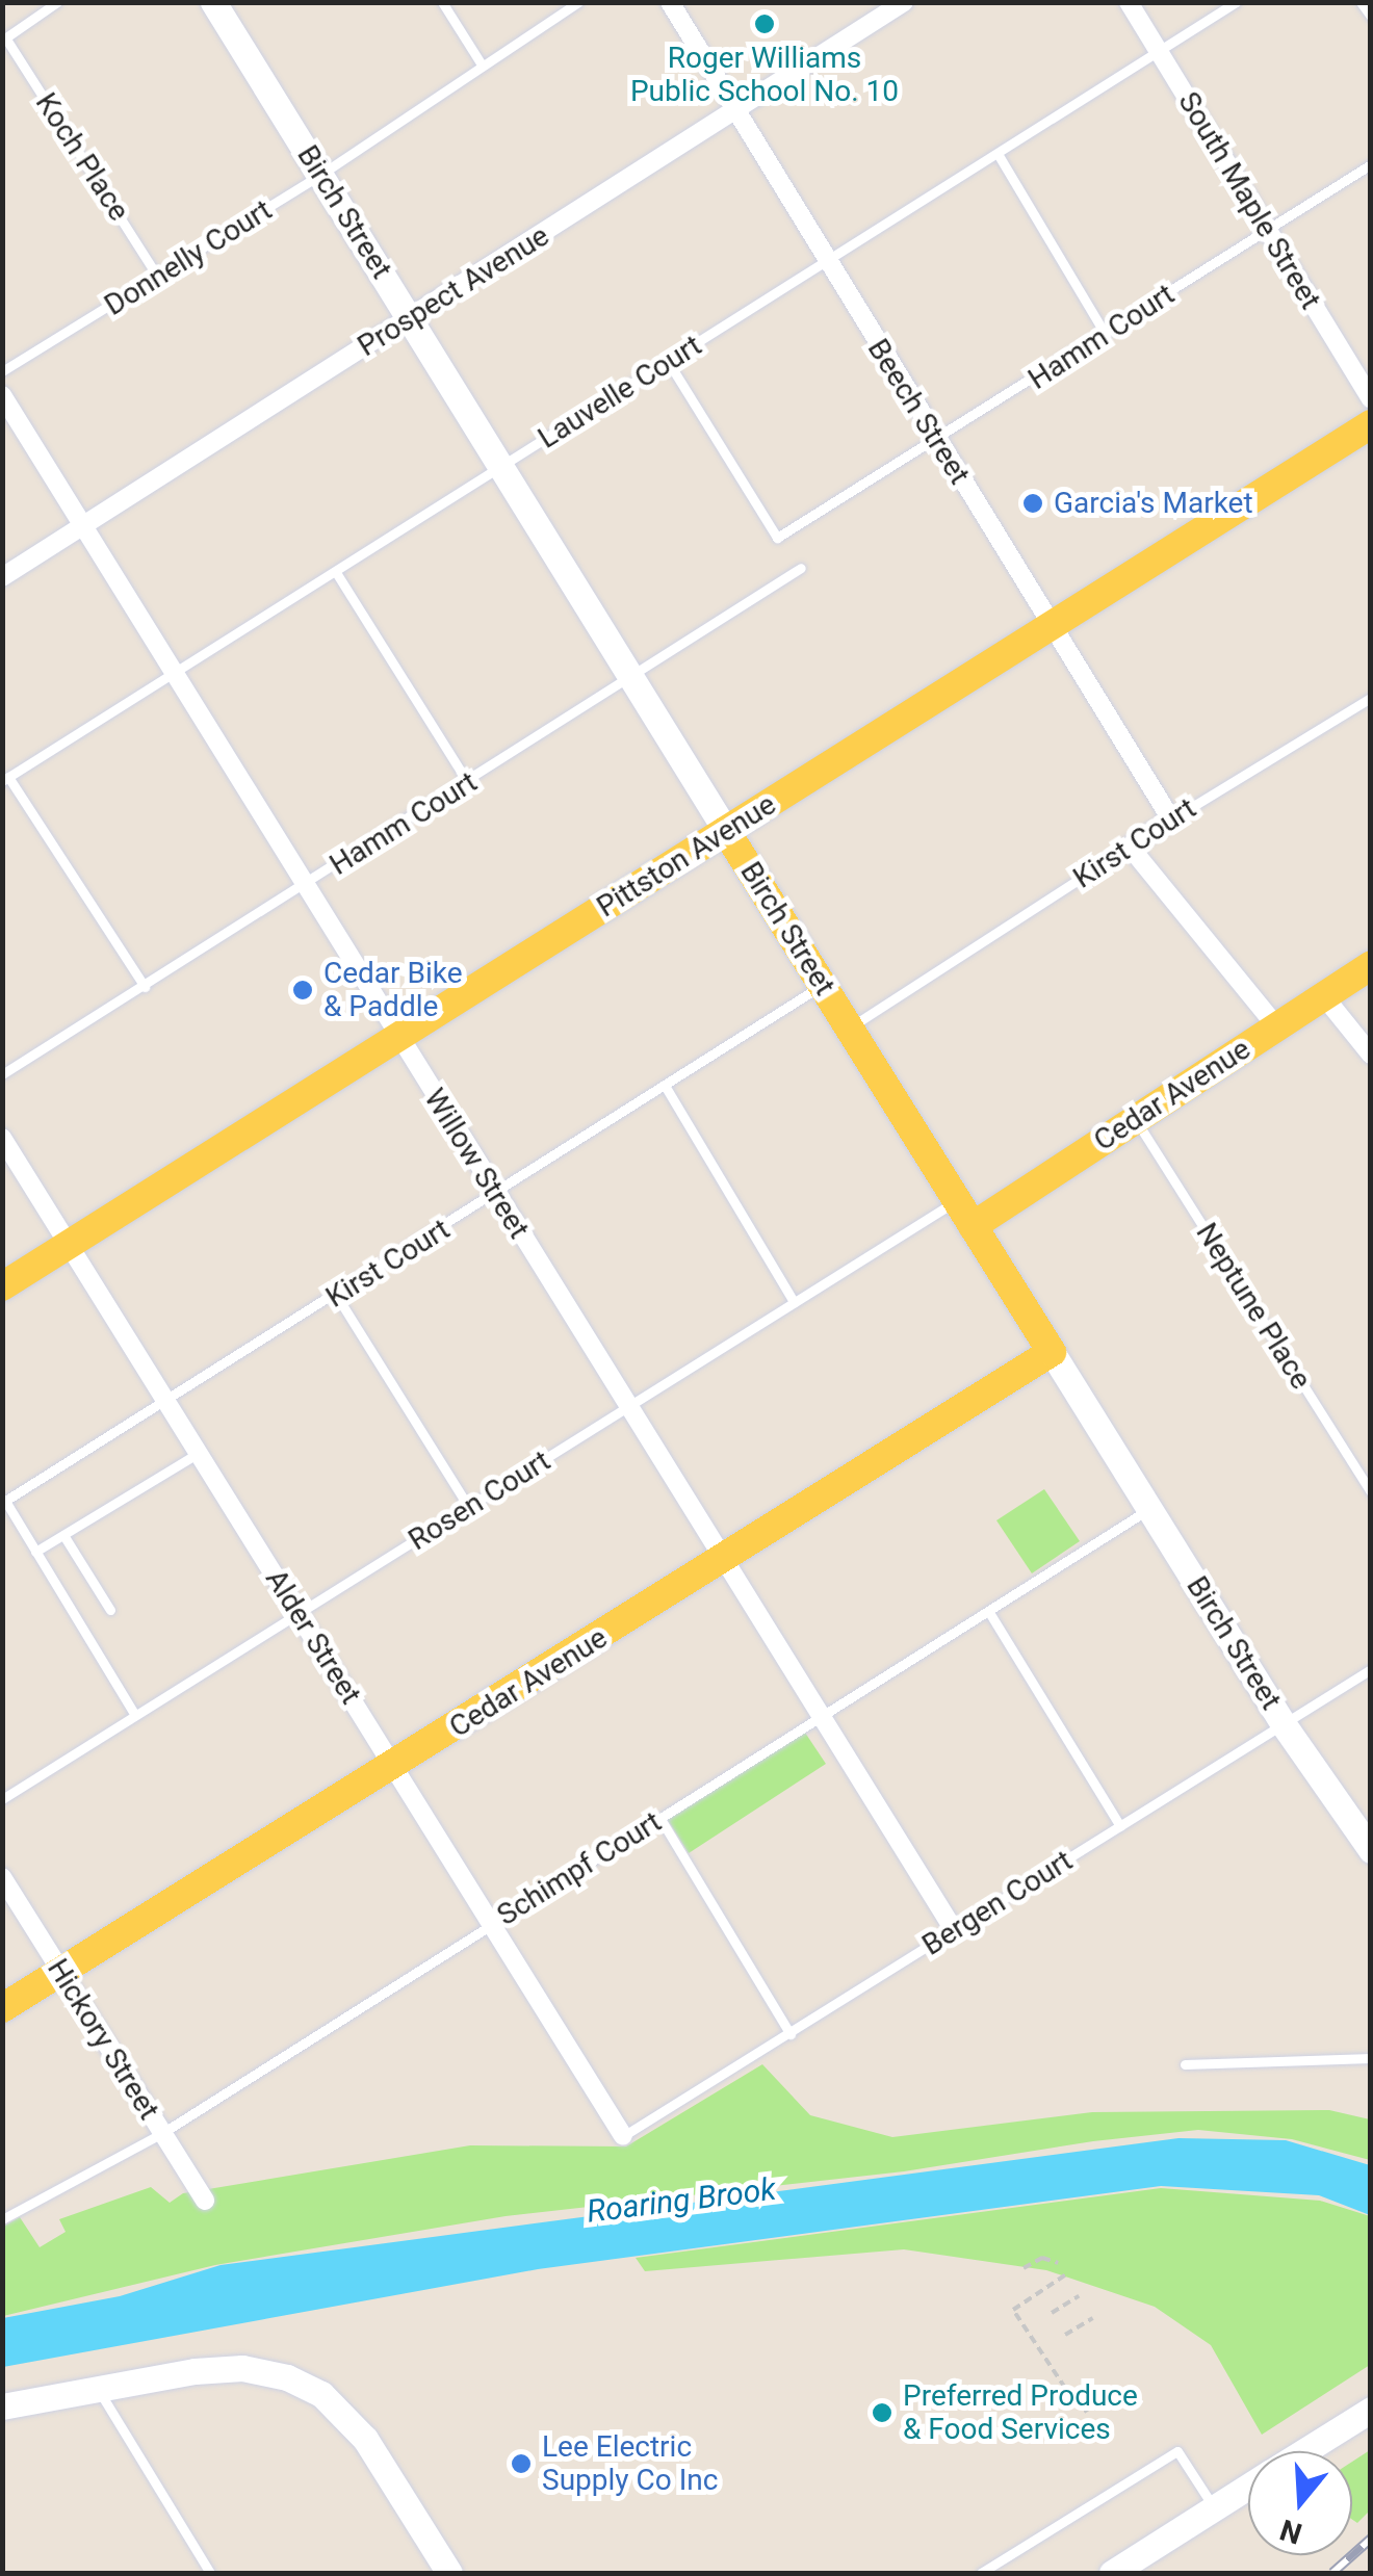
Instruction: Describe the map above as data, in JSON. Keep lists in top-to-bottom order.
{
  "streets": {
    "main road": ["Birch Street", "Pittston Avenue", "Cedar Avenue"],
    "street": [
      "South Maple Street",
      "Prospect Avenue",
      "Beech Street",
      "Kirst Court",
      "Willow Street",
      "Alder Street",
      "Hickory Street"
    ],
    "lane": [
      "Koch Place",
      "Donnelly Court",
      "Hamm Court",
      "Lauvelle Court",
      "Neptune Place",
      "Rosen Court",
      "Schimpf Court",
      "Bergen Court"
    ]
  },
  "crossings": [
    ["Koch Place", "Donnelly Court"],
    ["South Maple Street", "Hamm Court"],
    ["South Maple Street", "Lauvelle Court"],
    ["Birch Street", "Donnelly Court"],
    ["Birch Street", "Prospect Avenue"],
    ["Birch Street", "Hamm Court"],
    ["Birch Street", "Lauvelle Court"],
    ["Birch Street", "Kirst Court"],
    ["Birch Street", "Pittston Avenue"],
    ["Birch Street", "Cedar Avenue"],
    ["Birch Street", "Rosen Court"],
    ["Birch Street", "Schimpf Court"],
    ["Birch Street", "Bergen Court"],
    ["Prospect Avenue", "Beech Street"],
    ["Prospect Avenue", "Willow Street"],
    ["Hamm Court", "Lauvelle Court"],
    ["Hamm Court", "Beech Street"],
    ["Hamm Court", "Willow Street"],
    ["Lauvelle Court", "Beech Street"],
    ["Lauvelle Court", "Willow Street"],
    ["Beech Street", "Kirst Court"],
    ["Beech Street", "Pittston Avenue"],
    ["Kirst Court", "Willow Street"],
    ["Kirst Court", "Alder Street"],
    ["Pittston Avenue", "Willow Street"],
    ["Pittston Avenue", "Alder Street"],
    ["Cedar Avenue", "Willow Street"],
    ["Cedar Avenue", "Neptune Place"],
    ["Cedar Avenue", "Alder Street"],
    ["Cedar Avenue", "Hickory Street"],
    ["Willow Street", "Rosen Court"],
    ["Willow Street", "Schimpf Court"],
    ["Willow Street", "Bergen Court"],
    ["Rosen Court", "Alder Street"],
    ["Alder Street", "Schimpf Court"],
    ["Alder Street", "Bergen Court"],
    ["Schimpf Court", "Hickory Street"]
  ],
  "water": ["Roaring Brook"],
  "places": [
    "Roger Williams Public School No. 10",
    "Garcia's Market",
    "Cedar Bike & Paddle",
    "Preferred Produce & Food Services",
    "Lee Electric Supply Co Inc"
  ],
  "north": "bottom"
}
